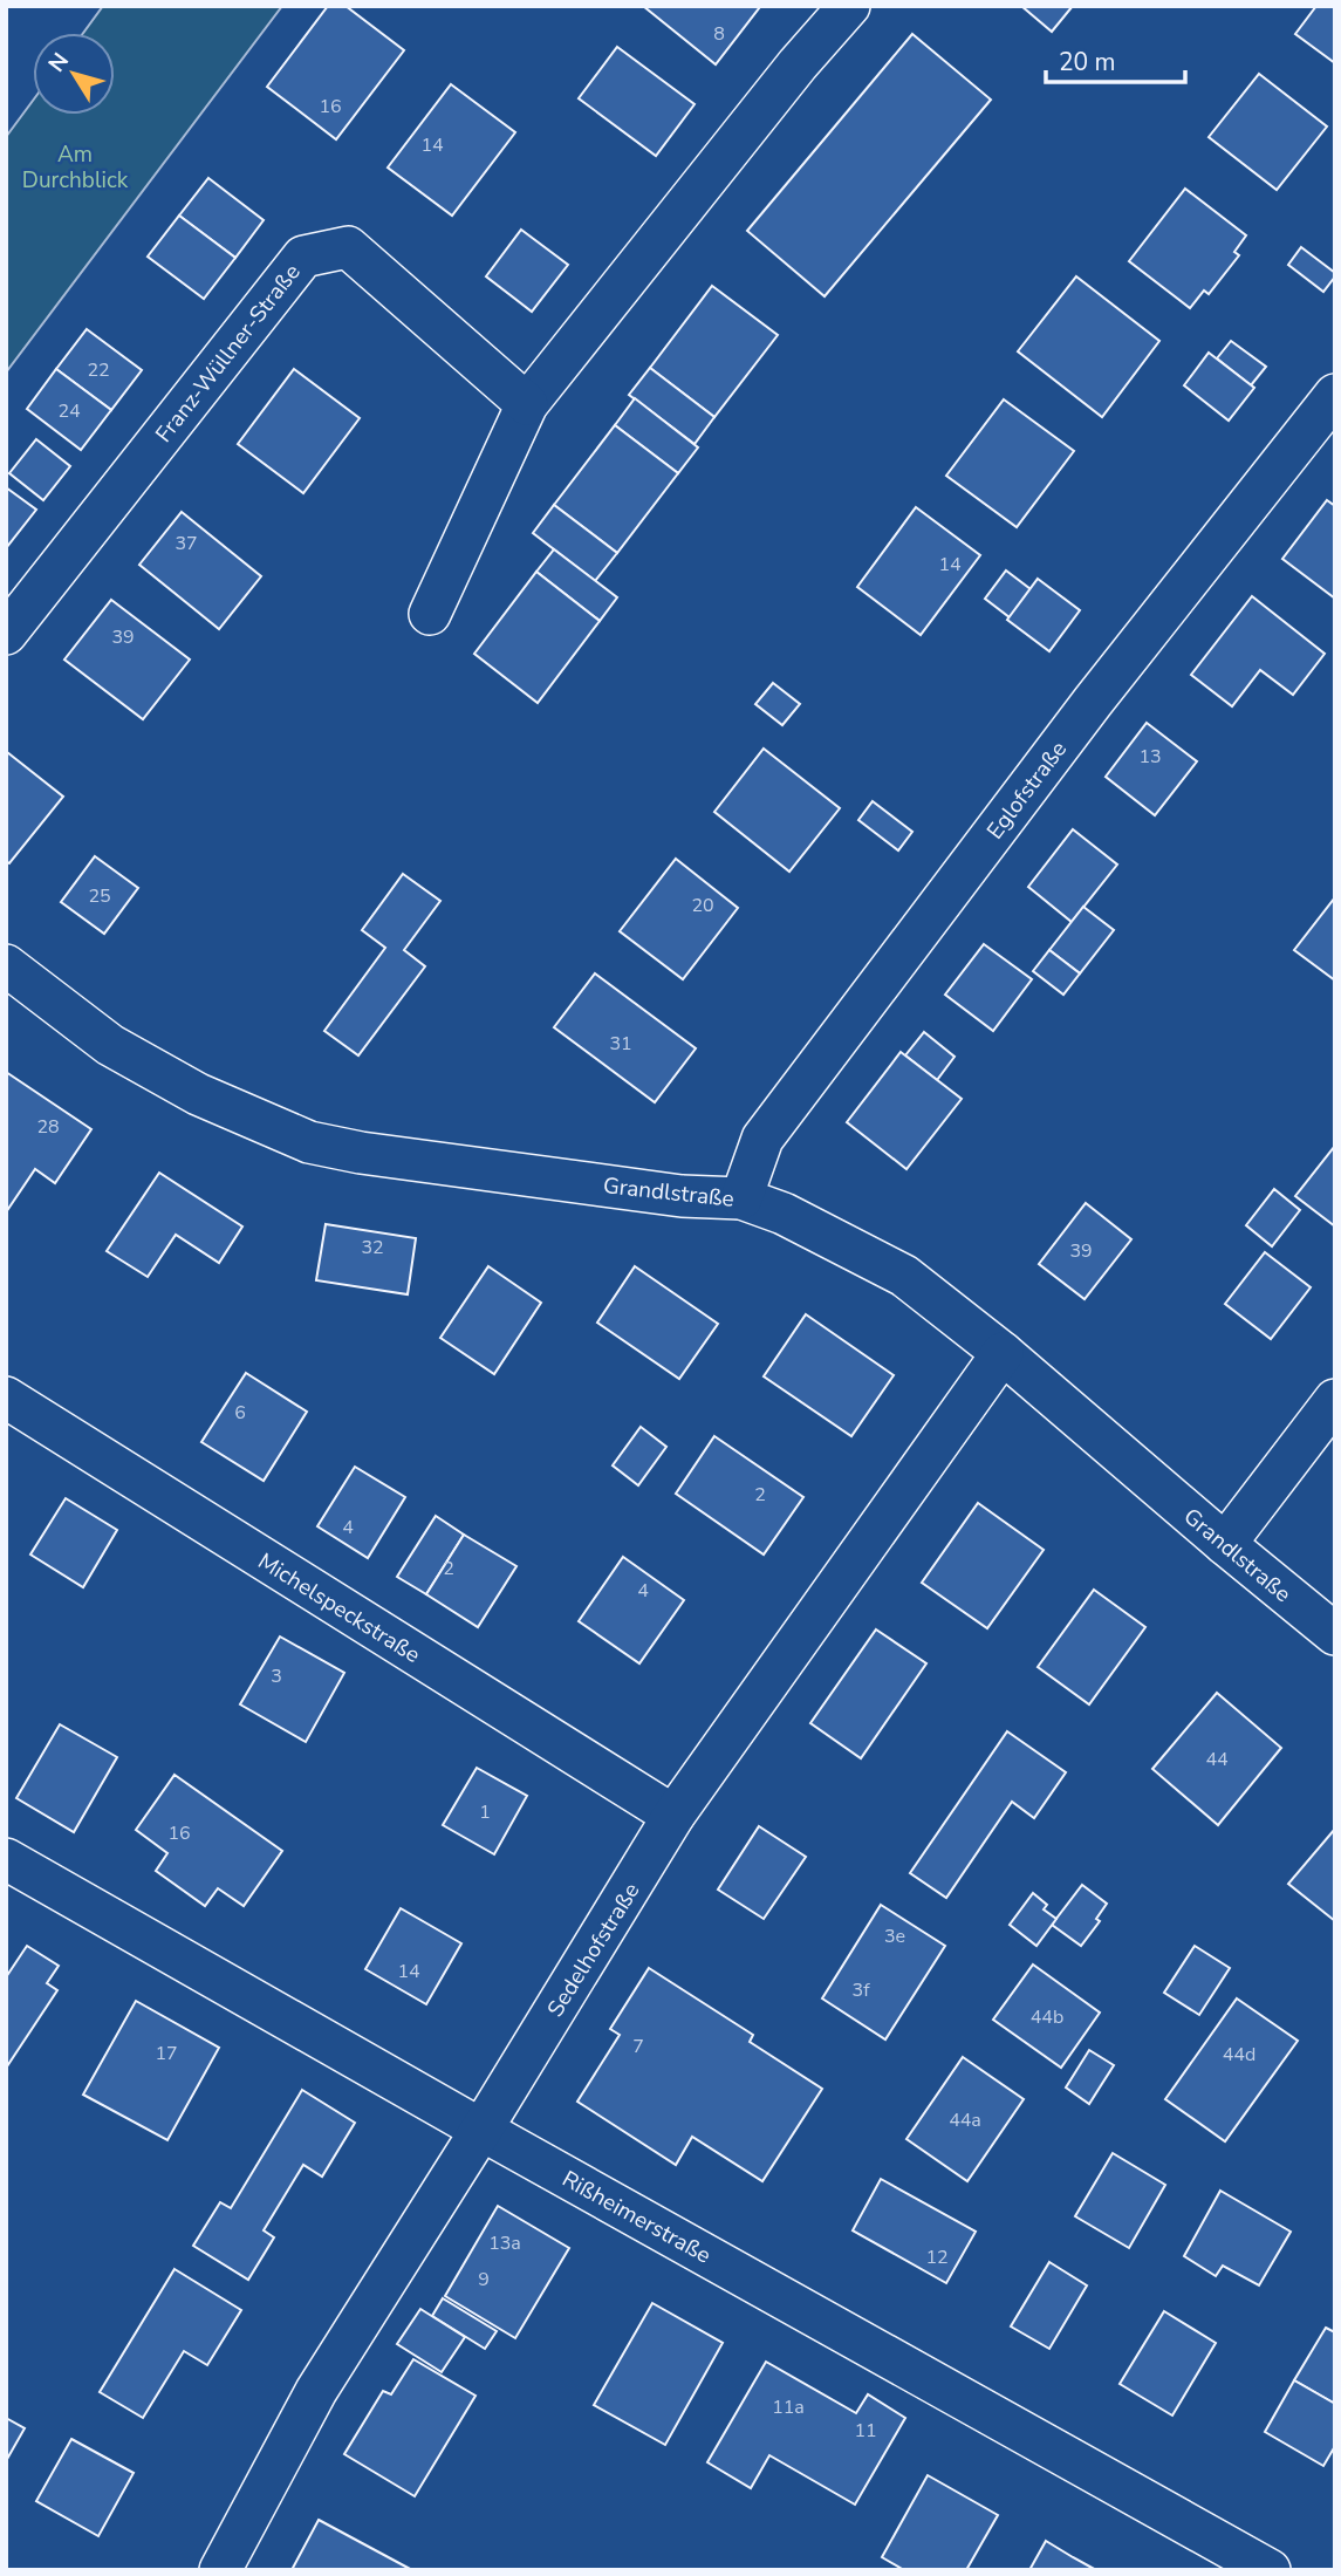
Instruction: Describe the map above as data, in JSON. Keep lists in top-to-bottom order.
{
  "streets": {
    "street": [
      "Franz-Wüllner-Straße",
      "Eglofstraße",
      "Grandlstraße",
      "Michelspeckstraße",
      "Sedelhofstraße",
      "Rißheimerstraße"
    ]
  },
  "crossings": [
    ["Eglofstraße", "Grandlstraße"],
    ["Grandlstraße", "Sedelhofstraße"],
    ["Michelspeckstraße", "Sedelhofstraße"],
    ["Sedelhofstraße", "Rißheimerstraße"]
  ],
  "parks": ["Am Durchblick"],
  "house_numbers": [
    "8",
    "16",
    "14",
    "22",
    "24",
    "37",
    "14",
    "39",
    "13",
    "25",
    "20",
    "31",
    "28",
    "32",
    "39",
    "6",
    "2",
    "4",
    "2",
    "4",
    "3",
    "44",
    "1",
    "16",
    "3e",
    "14",
    "3f",
    "44b",
    "7",
    "17",
    "44d",
    "44a",
    "13a",
    "12",
    "9",
    "11a",
    "11"
  ],
  "scale_bar": "20 m",
  "north": "top left"
}
